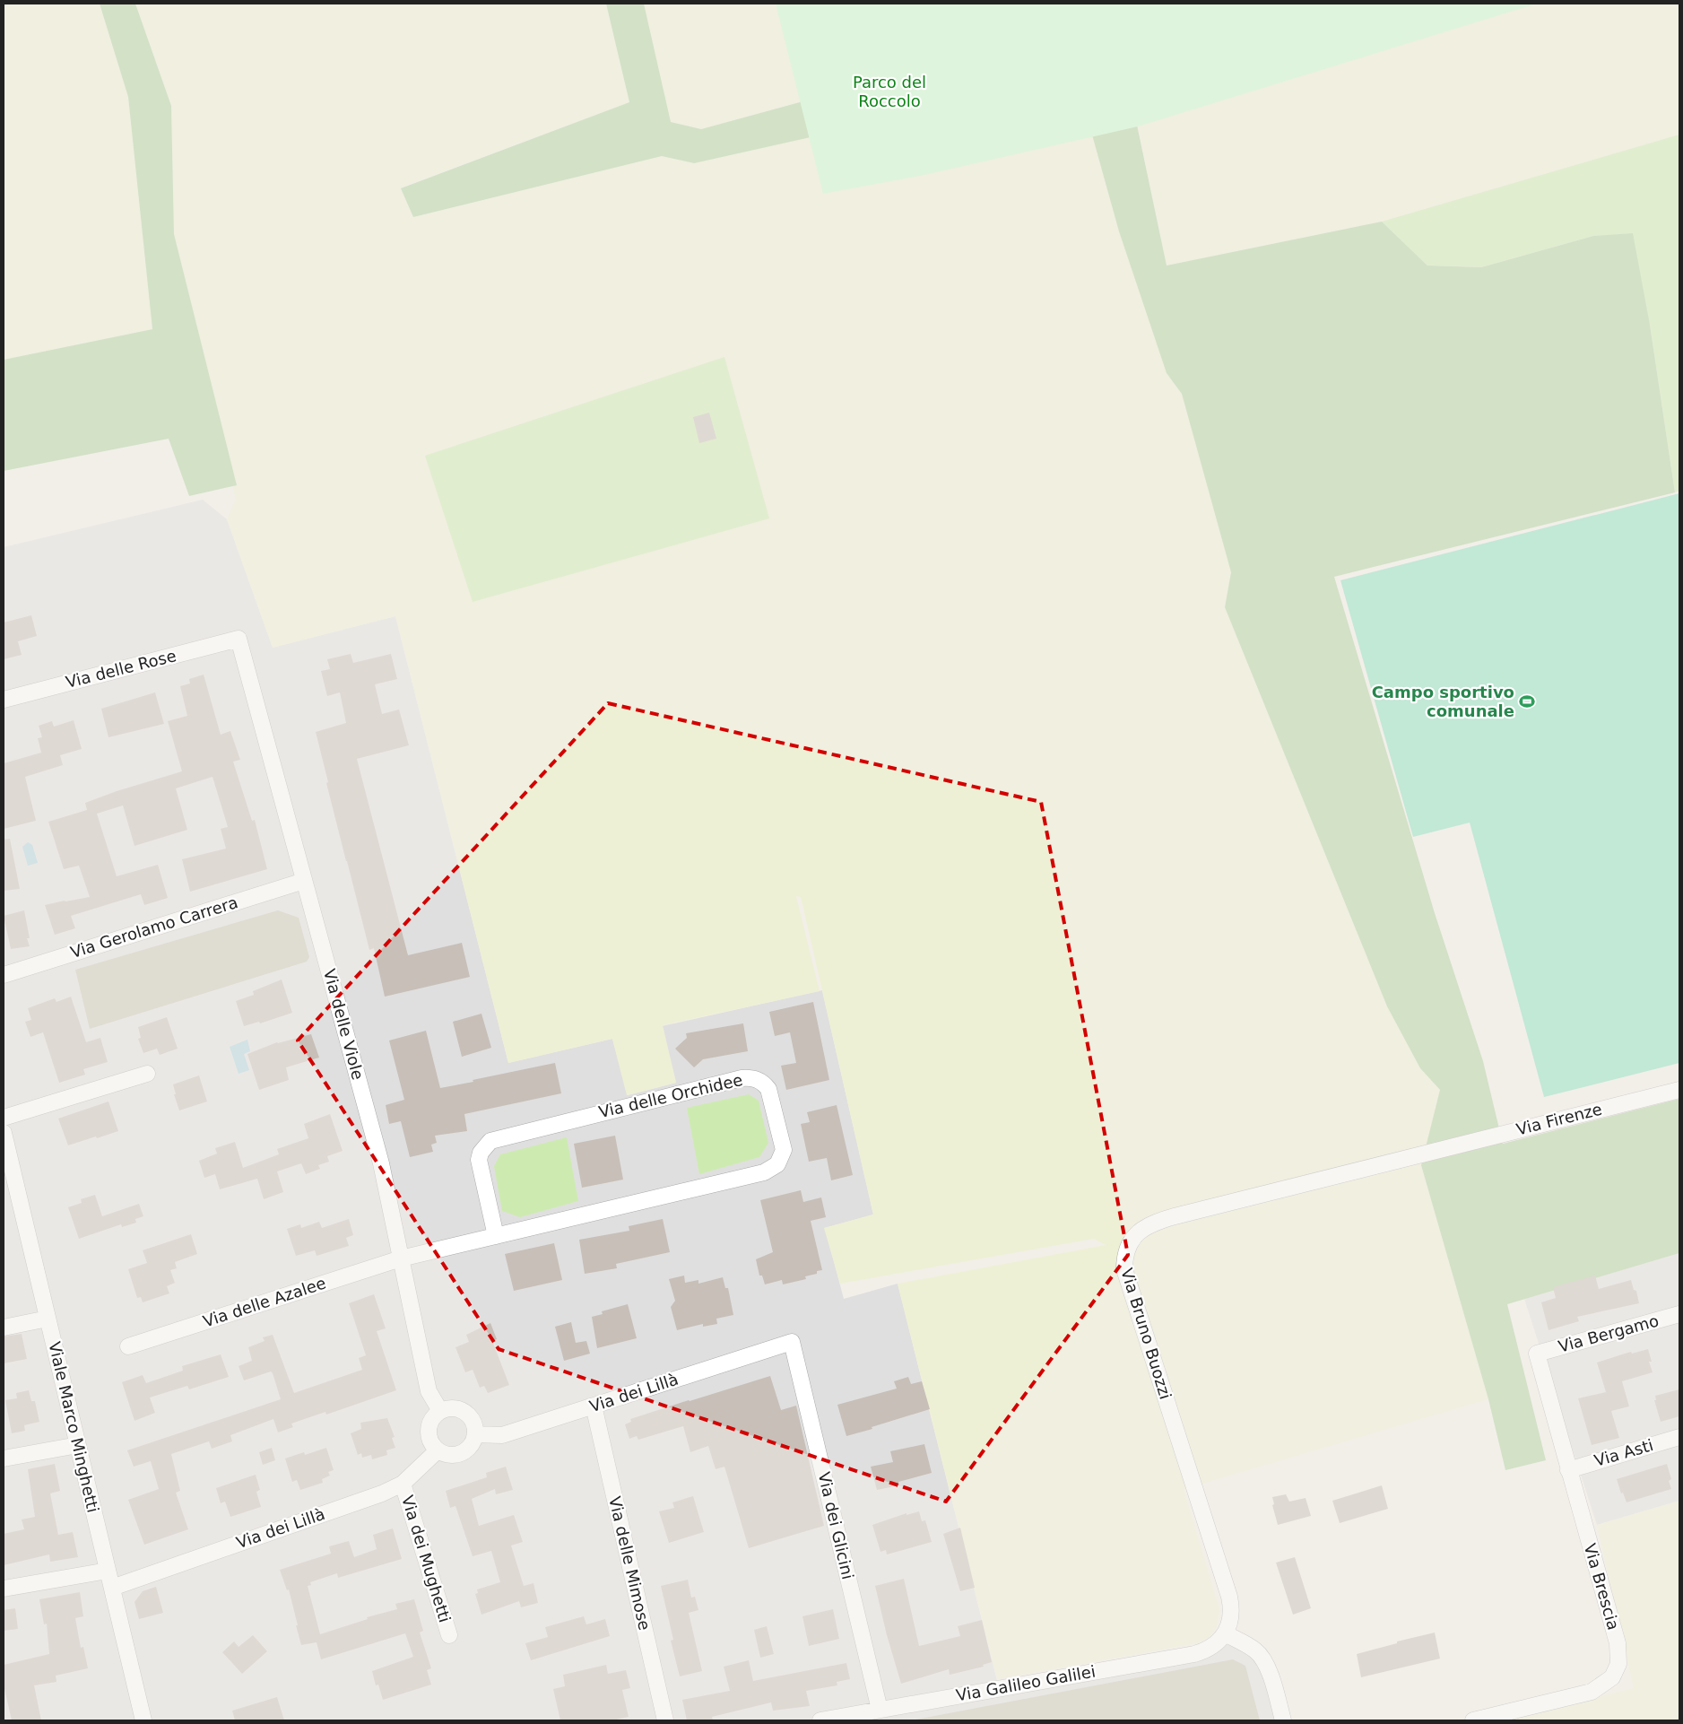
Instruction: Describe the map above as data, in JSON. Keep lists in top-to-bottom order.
{
  "streets": {
    "street": [
      "Via delle Rose",
      "Via Gerolamo Carrera",
      "Via delle Viole",
      "Via delle Orchidee",
      "Via Firenze",
      "Via delle Azalee",
      "Via Bruno Buozzi",
      "Via Bergamo",
      "Via dei Lillà",
      "Viale Marco Minghetti",
      "Via Asti",
      "Via dei Glicini",
      "Via dei Mughetti",
      "Via delle Mimose",
      "Via Brescia",
      "Via Galileo Galilei"
    ]
  },
  "crossings": [
    ["Via delle Rose", "Via delle Viole"],
    ["Via Gerolamo Carrera", "Via delle Viole"],
    ["Via delle Viole", "Via delle Orchidee"],
    ["Via delle Viole", "Via delle Azalee"],
    ["Via delle Viole", "Via dei Lillà"],
    ["Via delle Orchidee", "Via delle Azalee"],
    ["Via Firenze", "Via Bruno Buozzi"],
    ["Via Bruno Buozzi", "Via Galileo Galilei"],
    ["Via Bergamo", "Via Brescia"],
    ["Via dei Lillà", "Viale Marco Minghetti"],
    ["Via dei Lillà", "Via dei Glicini"],
    ["Via dei Lillà", "Via dei Mughetti"],
    ["Via dei Lillà", "Via delle Mimose"],
    ["Via Asti", "Via Brescia"],
    ["Via dei Glicini", "Via Galileo Galilei"]
  ],
  "parks": ["Parco del Roccolo"],
  "places": {
    "sports": ["Campo sportivo comunale"]
  }
}
